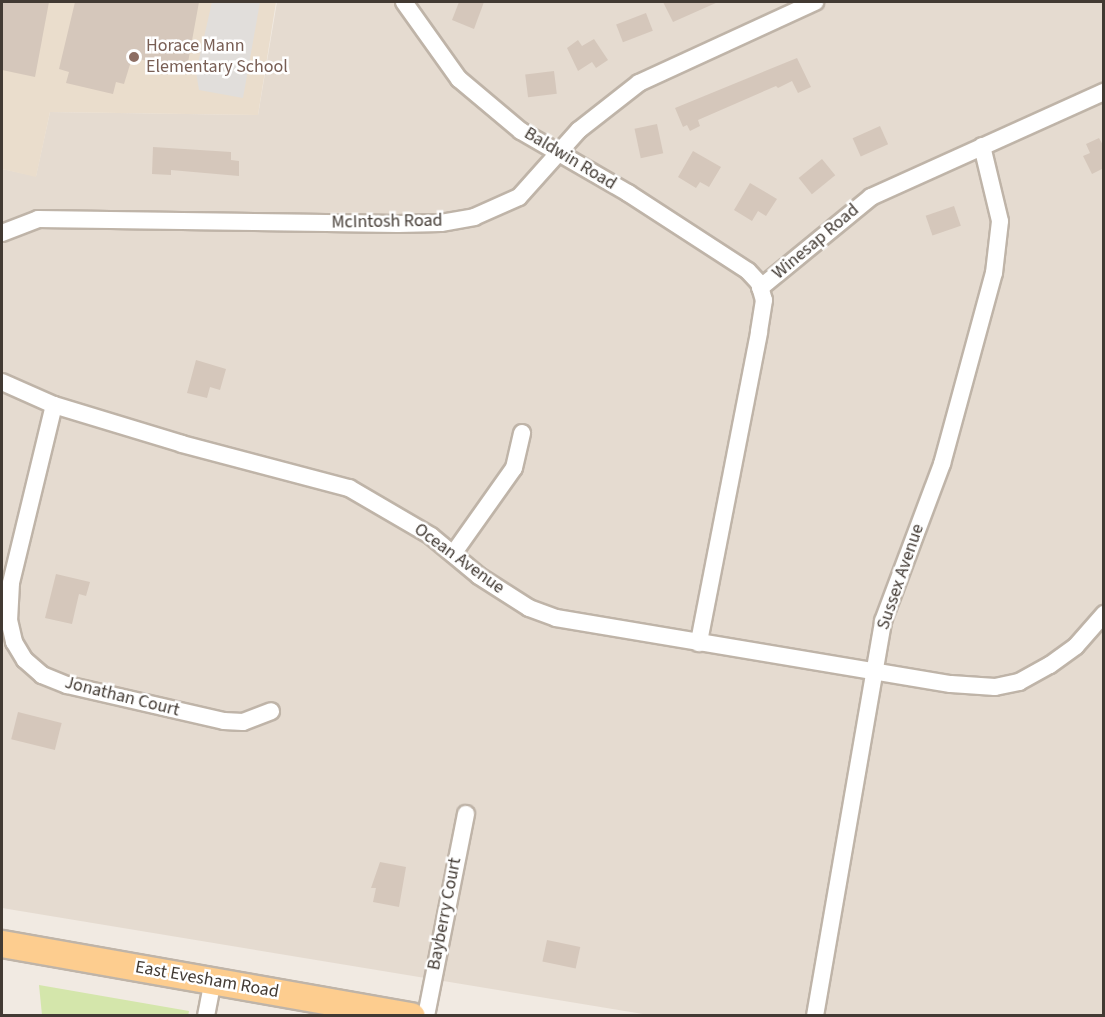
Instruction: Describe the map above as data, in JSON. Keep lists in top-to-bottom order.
{
  "streets": {
    "main road": ["East Evesham Road"],
    "street": [
      "Baldwin Road",
      "McIntosh Road",
      "Winesap Road",
      "Ocean Avenue",
      "Sussex Avenue",
      "Jonathan Court",
      "Bayberry Court"
    ]
  },
  "crossings": [
    ["Baldwin Road", "McIntosh Road"],
    ["Baldwin Road", "Winesap Road"],
    ["Winesap Road", "Ocean Avenue"],
    ["Winesap Road", "Sussex Avenue"],
    ["Ocean Avenue", "Sussex Avenue"],
    ["Ocean Avenue", "Jonathan Court"],
    ["Bayberry Court", "East Evesham Road"]
  ],
  "places": ["Horace Mann Elementary School"]
}
